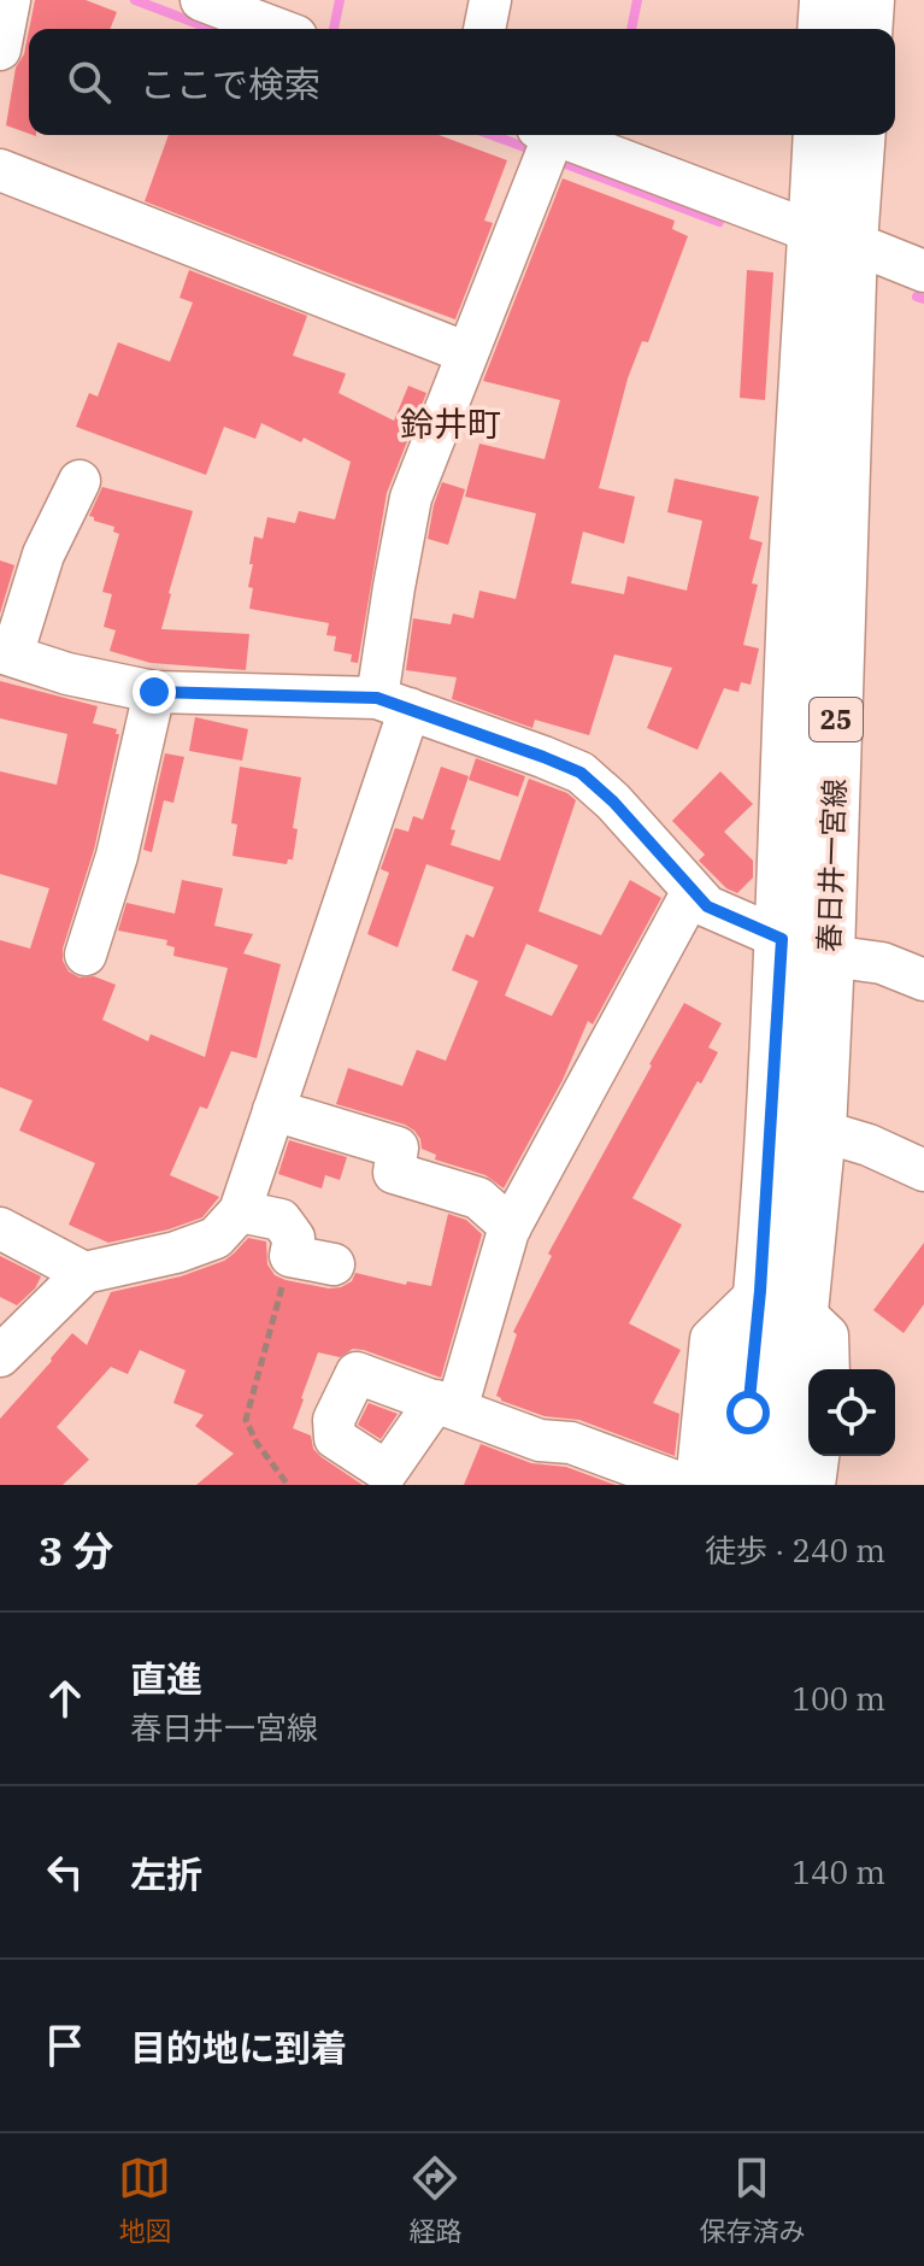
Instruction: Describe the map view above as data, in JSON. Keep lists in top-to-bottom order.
{
  "streets": {
    "main road": ["25", "春日井一宮線"]
  },
  "districts": ["鈴井町"],
  "page": {
    "search": "ここで検索",
    "heading": ["3 分", "徒歩 · 240 m"],
    "list": [
      ["直進", "春日井一宮線", "100 m"],
      ["左折", "140 m"],
      "目的地に到着"
    ],
    "nav": ["地図", "経路", "保存済み"]
  }
}
